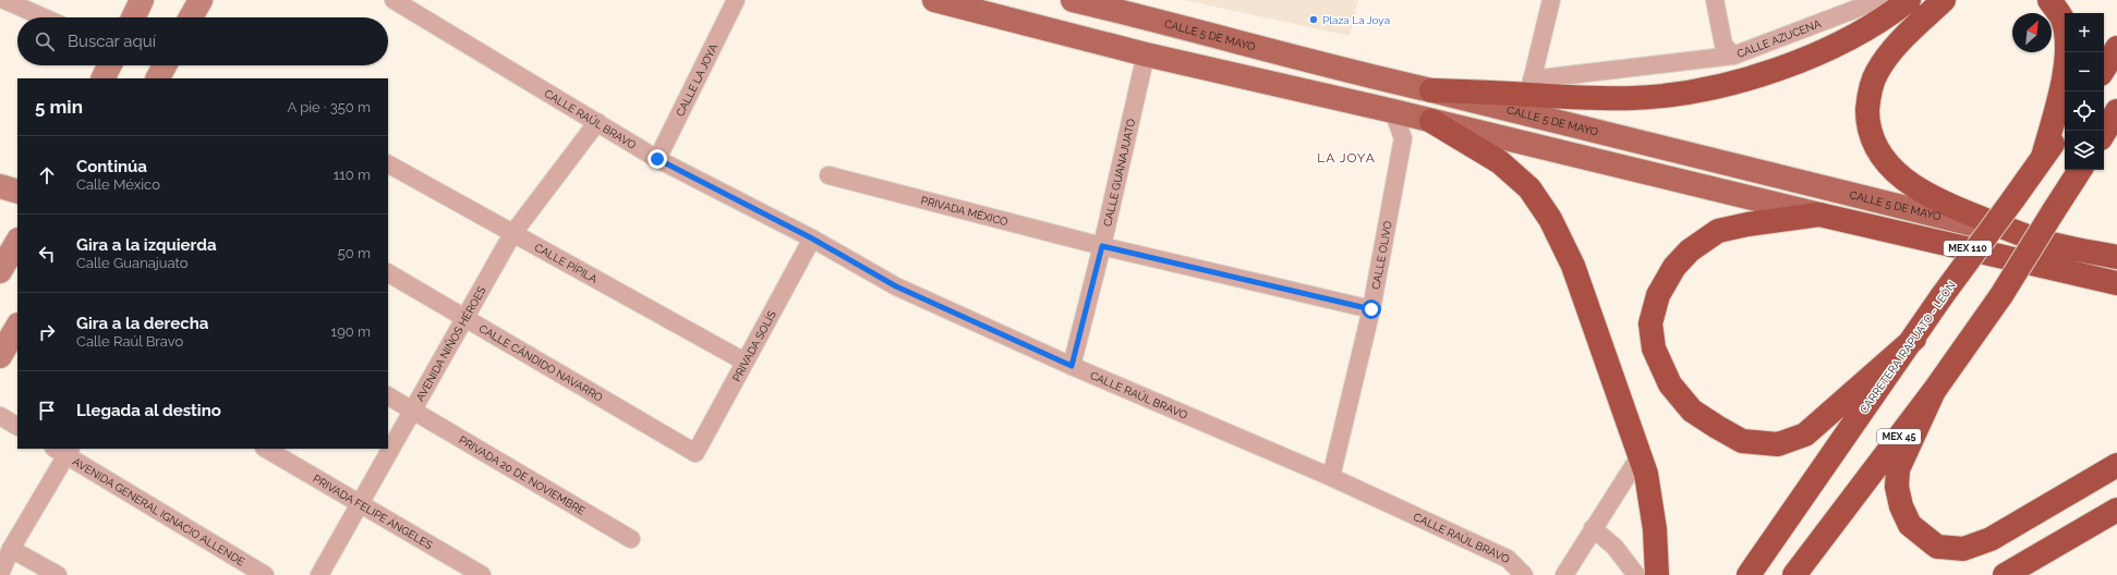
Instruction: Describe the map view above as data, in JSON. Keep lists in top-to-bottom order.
{
  "streets": {
    "highway": ["MEX 110", "CARRETERA IRAPUATO - LEÓN", "MEX 45"],
    "main road": ["CALLE 5 DE MAYO"],
    "street": [
      "CALLE AZUCENA",
      "CALLE LA JOYA",
      "CALLE RAÚL BRAVO",
      "CALLE GUANAJUATO",
      "PRIVADA MÉXICO",
      "CALLE OLIVO",
      "CALLE PÍPILA",
      "AVENIDA NIÑOS HÉROES",
      "PRIVADA SOLÍS",
      "CALLE CÁNDIDO NAVARRO",
      "PRIVADA 20 DE NOVIEMBRE",
      "AVENIDA GENERAL IGNACIO ALLENDE",
      "PRIVADA FELIPE ÁNGELES"
    ]
  },
  "crossings": [
    ["CALLE LA JOYA", "CALLE RAÚL BRAVO"],
    ["CALLE RAÚL BRAVO", "CALLE GUANAJUATO"],
    ["CALLE RAÚL BRAVO", "CALLE OLIVO"],
    ["CALLE RAÚL BRAVO", "AVENIDA NIÑOS HÉROES"],
    ["CALLE RAÚL BRAVO", "PRIVADA SOLÍS"],
    ["CALLE GUANAJUATO", "PRIVADA MÉXICO"],
    ["PRIVADA MÉXICO", "CALLE OLIVO"],
    ["CALLE PÍPILA", "AVENIDA NIÑOS HÉROES"],
    ["CALLE PÍPILA", "PRIVADA SOLÍS"],
    ["AVENIDA NIÑOS HÉROES", "CALLE CÁNDIDO NAVARRO"],
    ["AVENIDA NIÑOS HÉROES", "PRIVADA 20 DE NOVIEMBRE"],
    ["AVENIDA NIÑOS HÉROES", "PRIVADA FELIPE ÁNGELES"],
    ["PRIVADA SOLÍS", "CALLE CÁNDIDO NAVARRO"]
  ],
  "districts": ["LA JOYA"],
  "places": ["Plaza La Joya"],
  "north": "top right",
  "page": {
    "map_buttons": ["+", "−"],
    "search": "Buscar aquí",
    "heading": ["5 min", "A pie · 350 m"],
    "list": [
      ["Continúa", "Calle México", "110 m"],
      ["Gira a la izquierda", "Calle Guanajuato", "50 m"],
      ["Gira a la derecha", "Calle Raúl Bravo", "190 m"],
      "Llegada al destino"
    ]
  }
}
